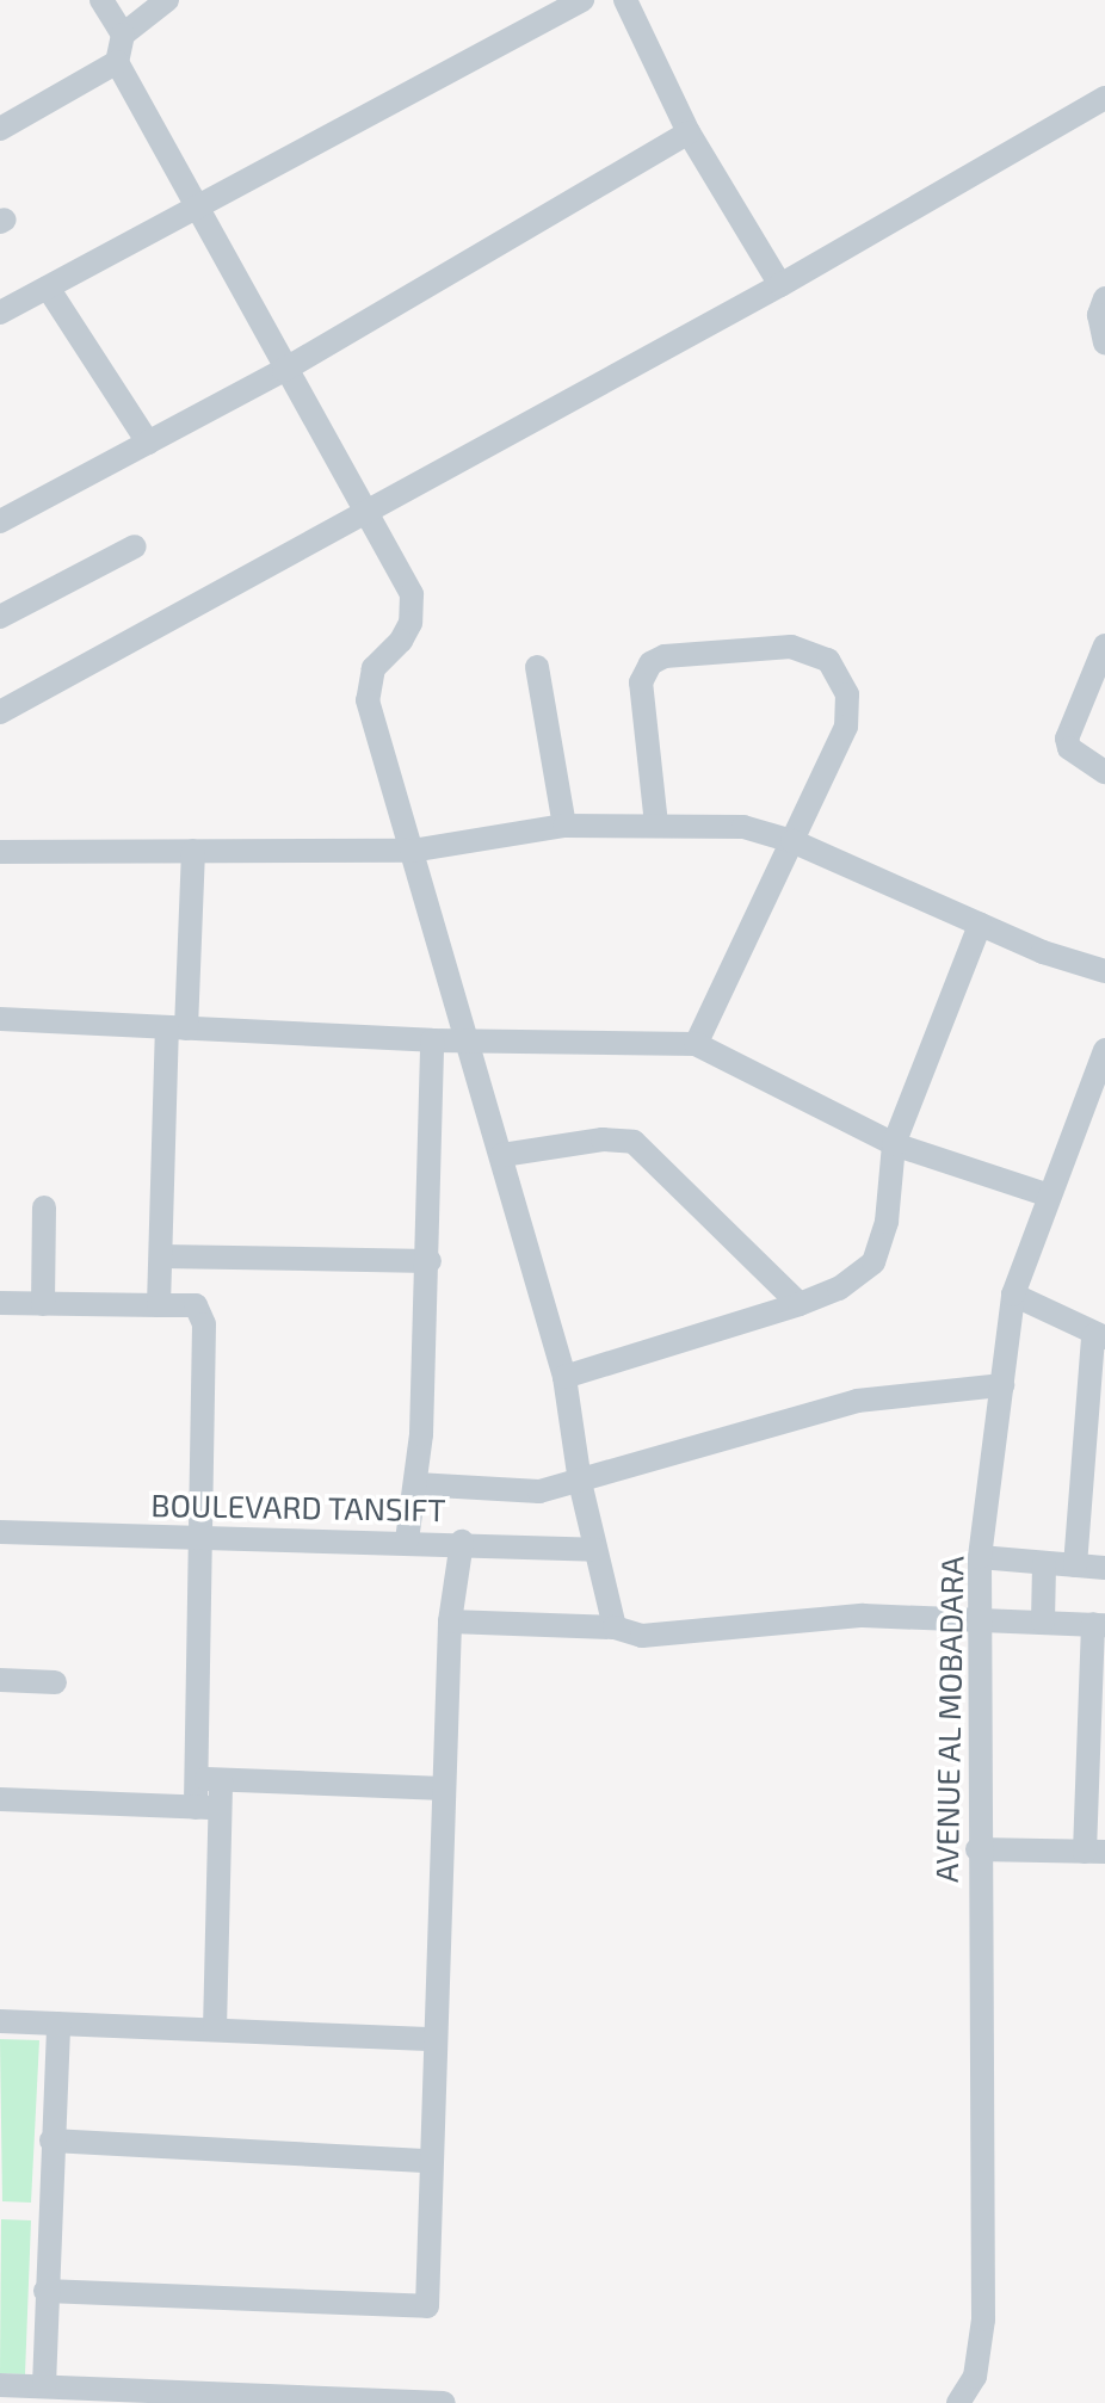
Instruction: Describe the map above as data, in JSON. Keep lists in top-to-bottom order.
{
  "streets": {
    "street": ["BOULEVARD TANSIFT", "AVENUE AL MOBADARA"]
  }
}
